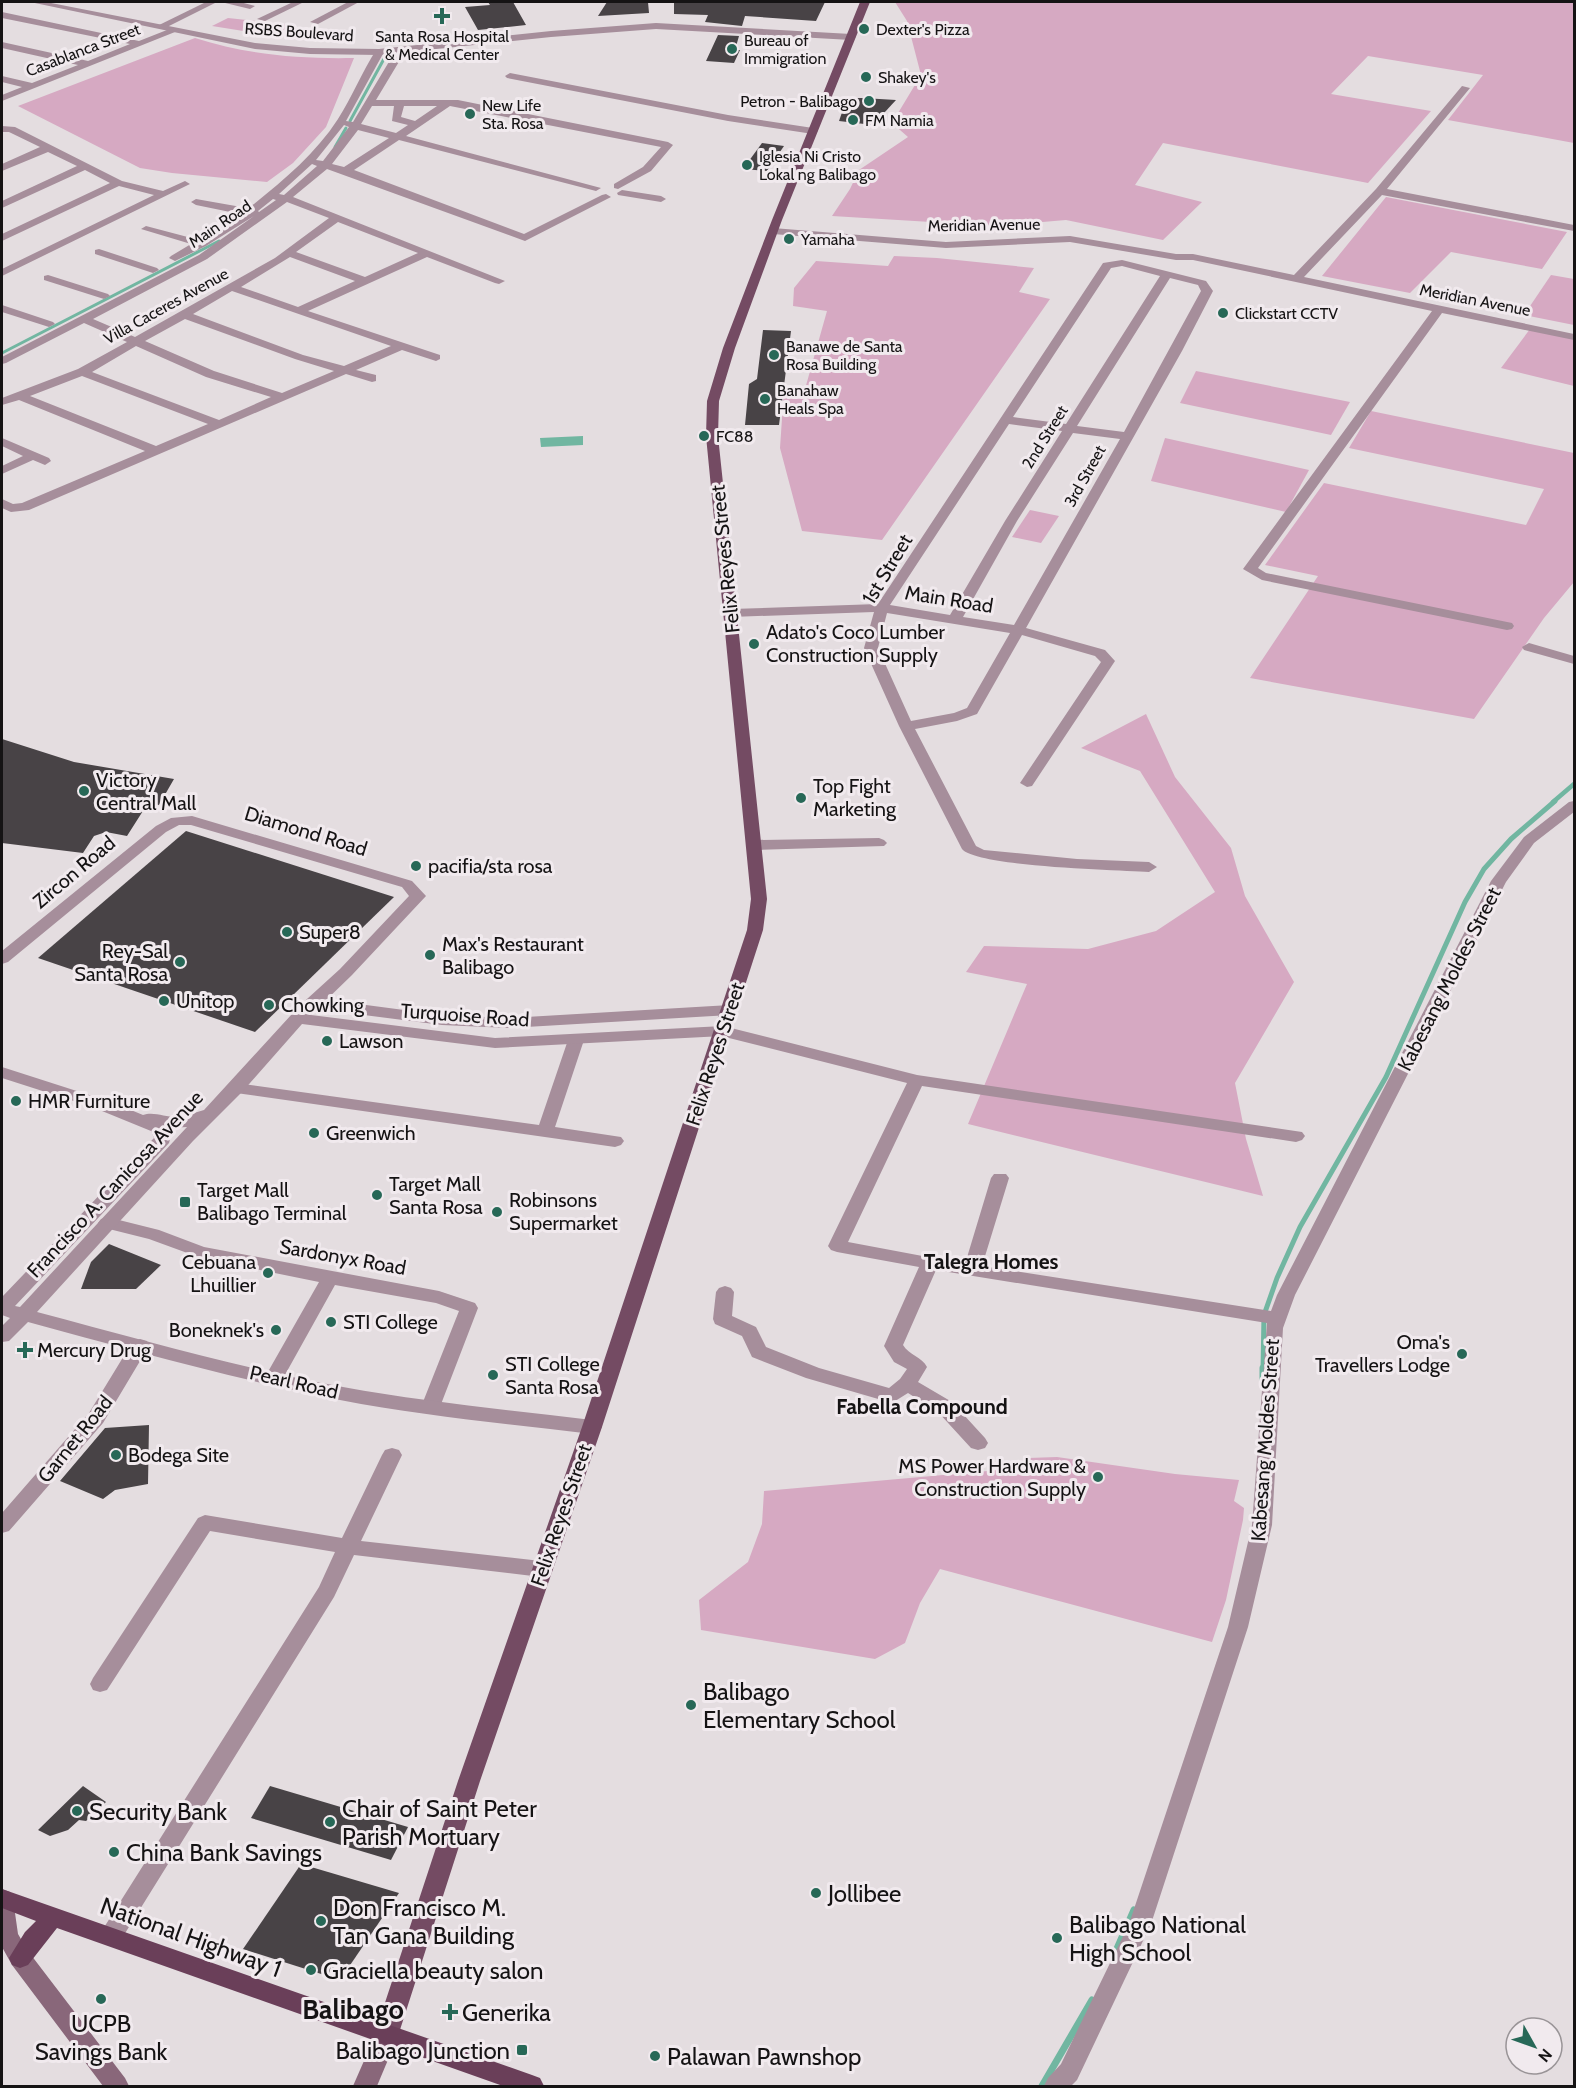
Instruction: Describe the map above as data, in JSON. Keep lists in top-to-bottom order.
{
  "streets": {
    "highway": ["National Highway 1"],
    "main road": ["Felix Reyes Street"],
    "street": [
      "RSBS Boulevard",
      "Casablanca Street",
      "Main Road",
      "Meridian Avenue",
      "Villa Caceres Avenue",
      "2nd Street",
      "3rd Street",
      "1st Street",
      "Diamond Road",
      "Zircon Road",
      "Kabesang Moldes Street",
      "Turquoise Road",
      "Francisco A. Canicosa Avenue",
      "Sardonyx Road",
      "Pearl Road",
      "Garnet Road"
    ]
  },
  "crossings": [
    ["RSBS Boulevard", "Casablanca Street"],
    ["RSBS Boulevard", "Main Road"],
    ["RSBS Boulevard", "Felix Reyes Street"],
    ["Main Road", "2nd Street"],
    ["Main Road", "3rd Street"],
    ["Main Road", "Felix Reyes Street"],
    ["Main Road", "1st Street"],
    ["Meridian Avenue", "Felix Reyes Street"],
    ["2nd Street", "3rd Street"],
    ["3rd Street", "1st Street"],
    ["Felix Reyes Street", "Turquoise Road"],
    ["Felix Reyes Street", "Pearl Road"],
    ["Felix Reyes Street", "National Highway 1"],
    ["Diamond Road", "Zircon Road"],
    ["Diamond Road", "Turquoise Road"],
    ["Francisco A. Canicosa Avenue", "Sardonyx Road"],
    ["Francisco A. Canicosa Avenue", "Pearl Road"],
    ["Sardonyx Road", "Pearl Road"],
    ["Pearl Road", "Garnet Road"]
  ],
  "districts": ["Talegra Homes", "Fabella Compound", "Balibago"],
  "places": {
    "health": ["Santa Rosa Hospital & Medical Center", "Mercury Drug", "Generika"],
    "other": [
      "Dexter's Pizza",
      "Bureau of Immigration",
      "Shakey's",
      "Petron - Balibago",
      "New Life Sta. Rosa",
      "FM Namia",
      "Iglesia Ni Cristo Lokal ng Balibago",
      "Yamaha",
      "Clickstart CCTV",
      "Banawe de Santa Rosa Building",
      "Banahaw Heals Spa",
      "FC88",
      "Adato's Coco Lumber Construction Supply",
      "Victory Central Mall",
      "Top Fight Marketing",
      "pacifia/sta rosa",
      "Super8",
      "Max's Restaurant Balibago",
      "Rey-Sal Santa Rosa",
      "Unitop",
      "Chowking",
      "Lawson",
      "HMR Furniture",
      "Greenwich",
      "Target Mall Santa Rosa",
      "Robinsons Supermarket",
      "Cebuana Lhuillier",
      "STI College",
      "Boneknek's",
      "Oma's Travellers Lodge",
      "STI College Santa Rosa",
      "Bodega Site",
      "MS Power Hardware & Construction Supply",
      "Balibago Elementary School",
      "Security Bank",
      "Chair of Saint Peter Parish Mortuary",
      "China Bank Savings",
      "Jollibee",
      "Don Francisco M. Tan Gana Building",
      "Balibago National High School",
      "Graciella beauty salon",
      "UCPB Savings Bank",
      "Palawan Pawnshop"
    ],
    "transit": ["Target Mall Balibago Terminal", "Balibago Junction"]
  },
  "north": "bottom right"
}
